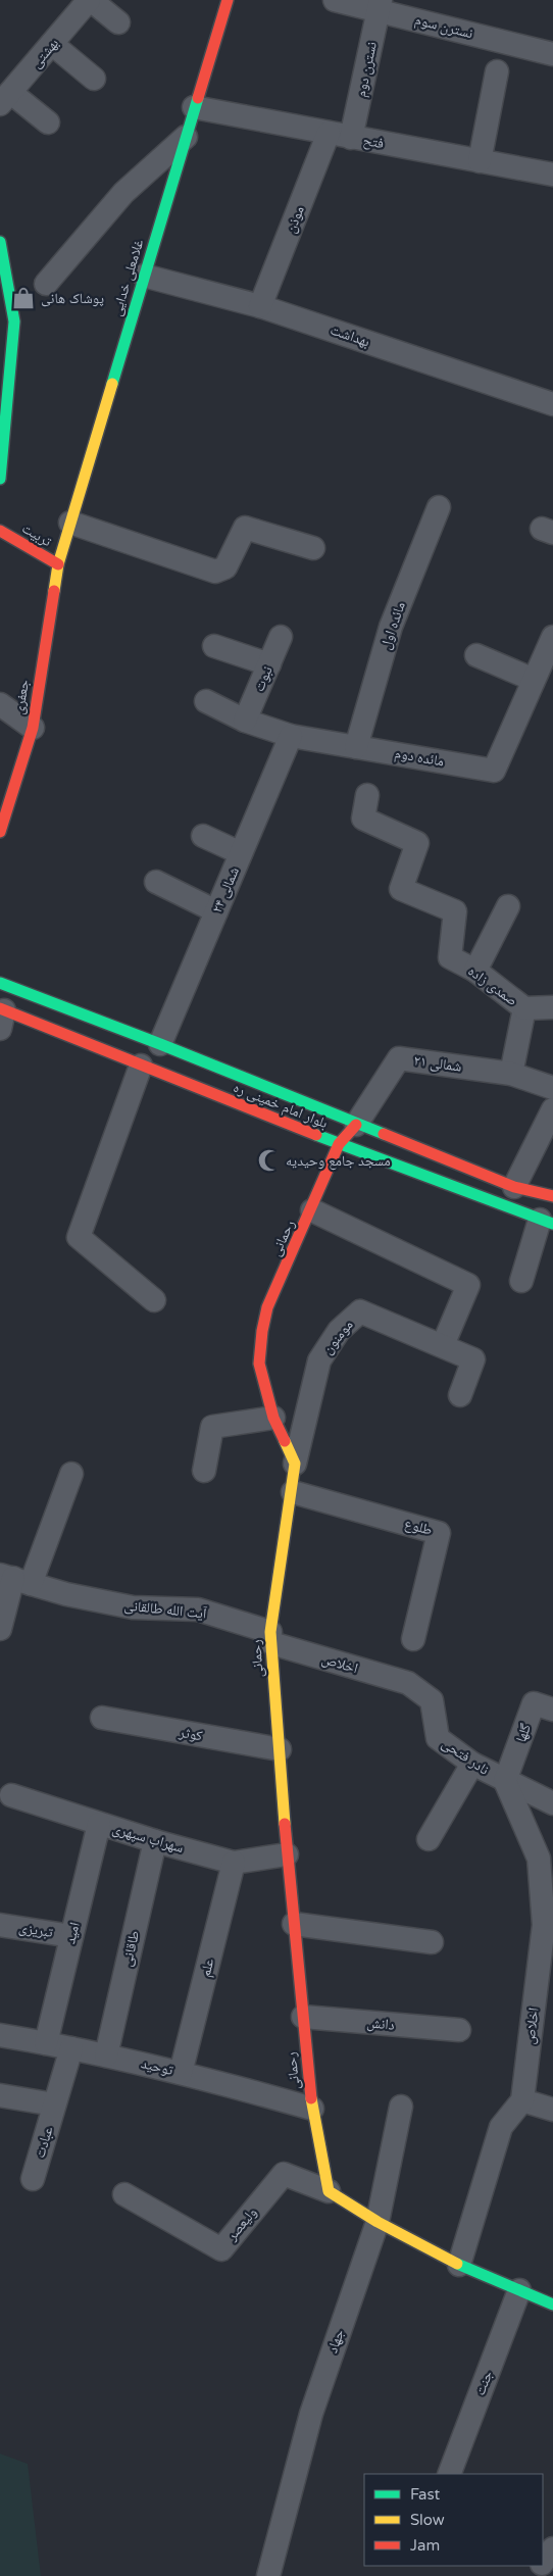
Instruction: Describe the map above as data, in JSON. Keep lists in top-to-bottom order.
{
  "streets": {
    "street": [
      "نسترن سوم",
      "بهشتی",
      "نسترن دوم",
      "فتح",
      "موذن",
      "غلامعلی خدایی",
      "بهداشت",
      "تربیت",
      "مائده اول",
      "نبوت",
      "جعفری",
      "مائده دوم",
      "۲۴ شمالی",
      "صمدی زاده",
      "۲۱ شمالی",
      "بلوار امام خمینی ره",
      "رحمانی",
      "مومنون",
      "طلوع",
      "آیت الله طالقانی",
      "اخلاص",
      "گلها",
      "کوثر",
      "نادر فتحی",
      "سهراب سپهری",
      "تبریزی",
      "امید",
      "طاقانی",
      "علم",
      "دانش",
      "توحید",
      "عبادت",
      "ولیعصر",
      "جهاد",
      "جنت"
    ]
  },
  "crossings": [
    ["نسترن سوم", "نسترن دوم"],
    ["نسترن دوم", "فتح"],
    ["فتح", "موذن"],
    ["فتح", "غلامعلی خدایی"],
    ["موذن", "بهداشت"],
    ["غلامعلی خدایی", "بهداشت"],
    ["غلامعلی خدایی", "تربیت"],
    ["غلامعلی خدایی", "جعفری"],
    ["تربیت", "جعفری"],
    ["مائده اول", "مائده دوم"],
    ["نبوت", "مائده دوم"],
    ["مائده دوم", "۲۴ شمالی"],
    ["۲۴ شمالی", "بلوار امام خمینی ره"],
    ["صمدی زاده", "۲۱ شمالی"],
    ["۲۱ شمالی", "بلوار امام خمینی ره"],
    ["۲۱ شمالی", "رحمانی"],
    ["بلوار امام خمینی ره", "رحمانی"],
    ["رحمانی", "مومنون"],
    ["رحمانی", "طلوع"],
    ["رحمانی", "آیت الله طالقانی"],
    ["رحمانی", "اخلاص"],
    ["رحمانی", "کوثر"],
    ["رحمانی", "سهراب سپهری"],
    ["رحمانی", "دانش"],
    ["رحمانی", "توحید"],
    ["رحمانی", "ولیعصر"],
    ["آیت الله طالقانی", "اخلاص"],
    ["اخلاص", "گلها"],
    ["اخلاص", "نادر فتحی"],
    ["گلها", "نادر فتحی"],
    ["سهراب سپهری", "امید"],
    ["سهراب سپهری", "طاقانی"],
    ["سهراب سپهری", "علم"],
    ["تبریزی", "امید"],
    ["امید", "توحید"],
    ["طاقانی", "توحید"],
    ["علم", "توحید"],
    ["توحید", "عبادت"]
  ],
  "places": {
    "shop": ["پوشاک هانی"],
    "mosque": ["مسجد جامع وحیدیه"]
  },
  "legend": ["Fast", "Slow", "Jam"]
}
